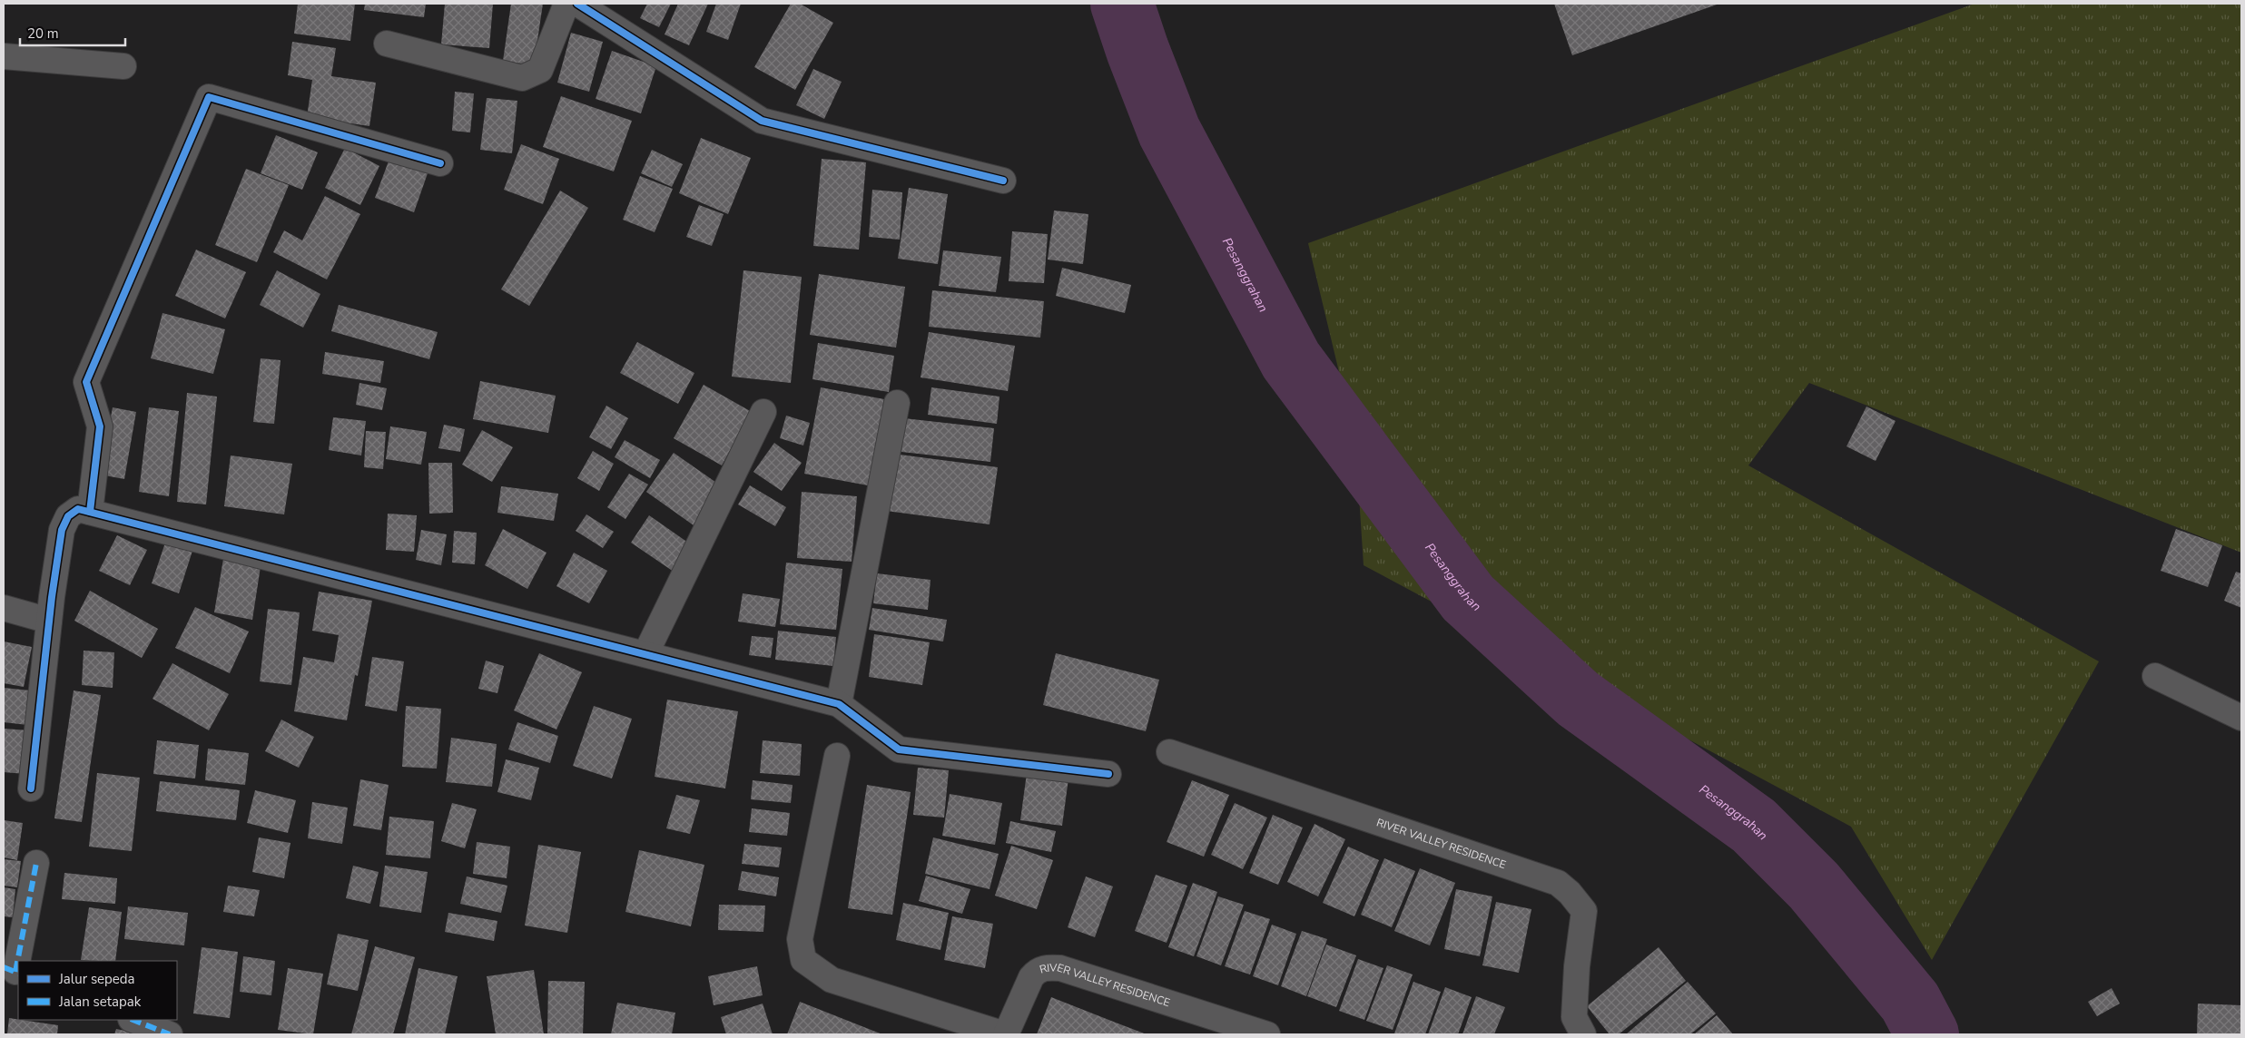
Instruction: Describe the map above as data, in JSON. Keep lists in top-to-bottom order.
{
  "streets": {
    "street": ["RIVER VALLEY RESIDENCE"]
  },
  "water": ["Pesanggrahan"],
  "legend": ["Jalur sepeda", "Jalan setapak"],
  "scale_bar": "20 m"
}
